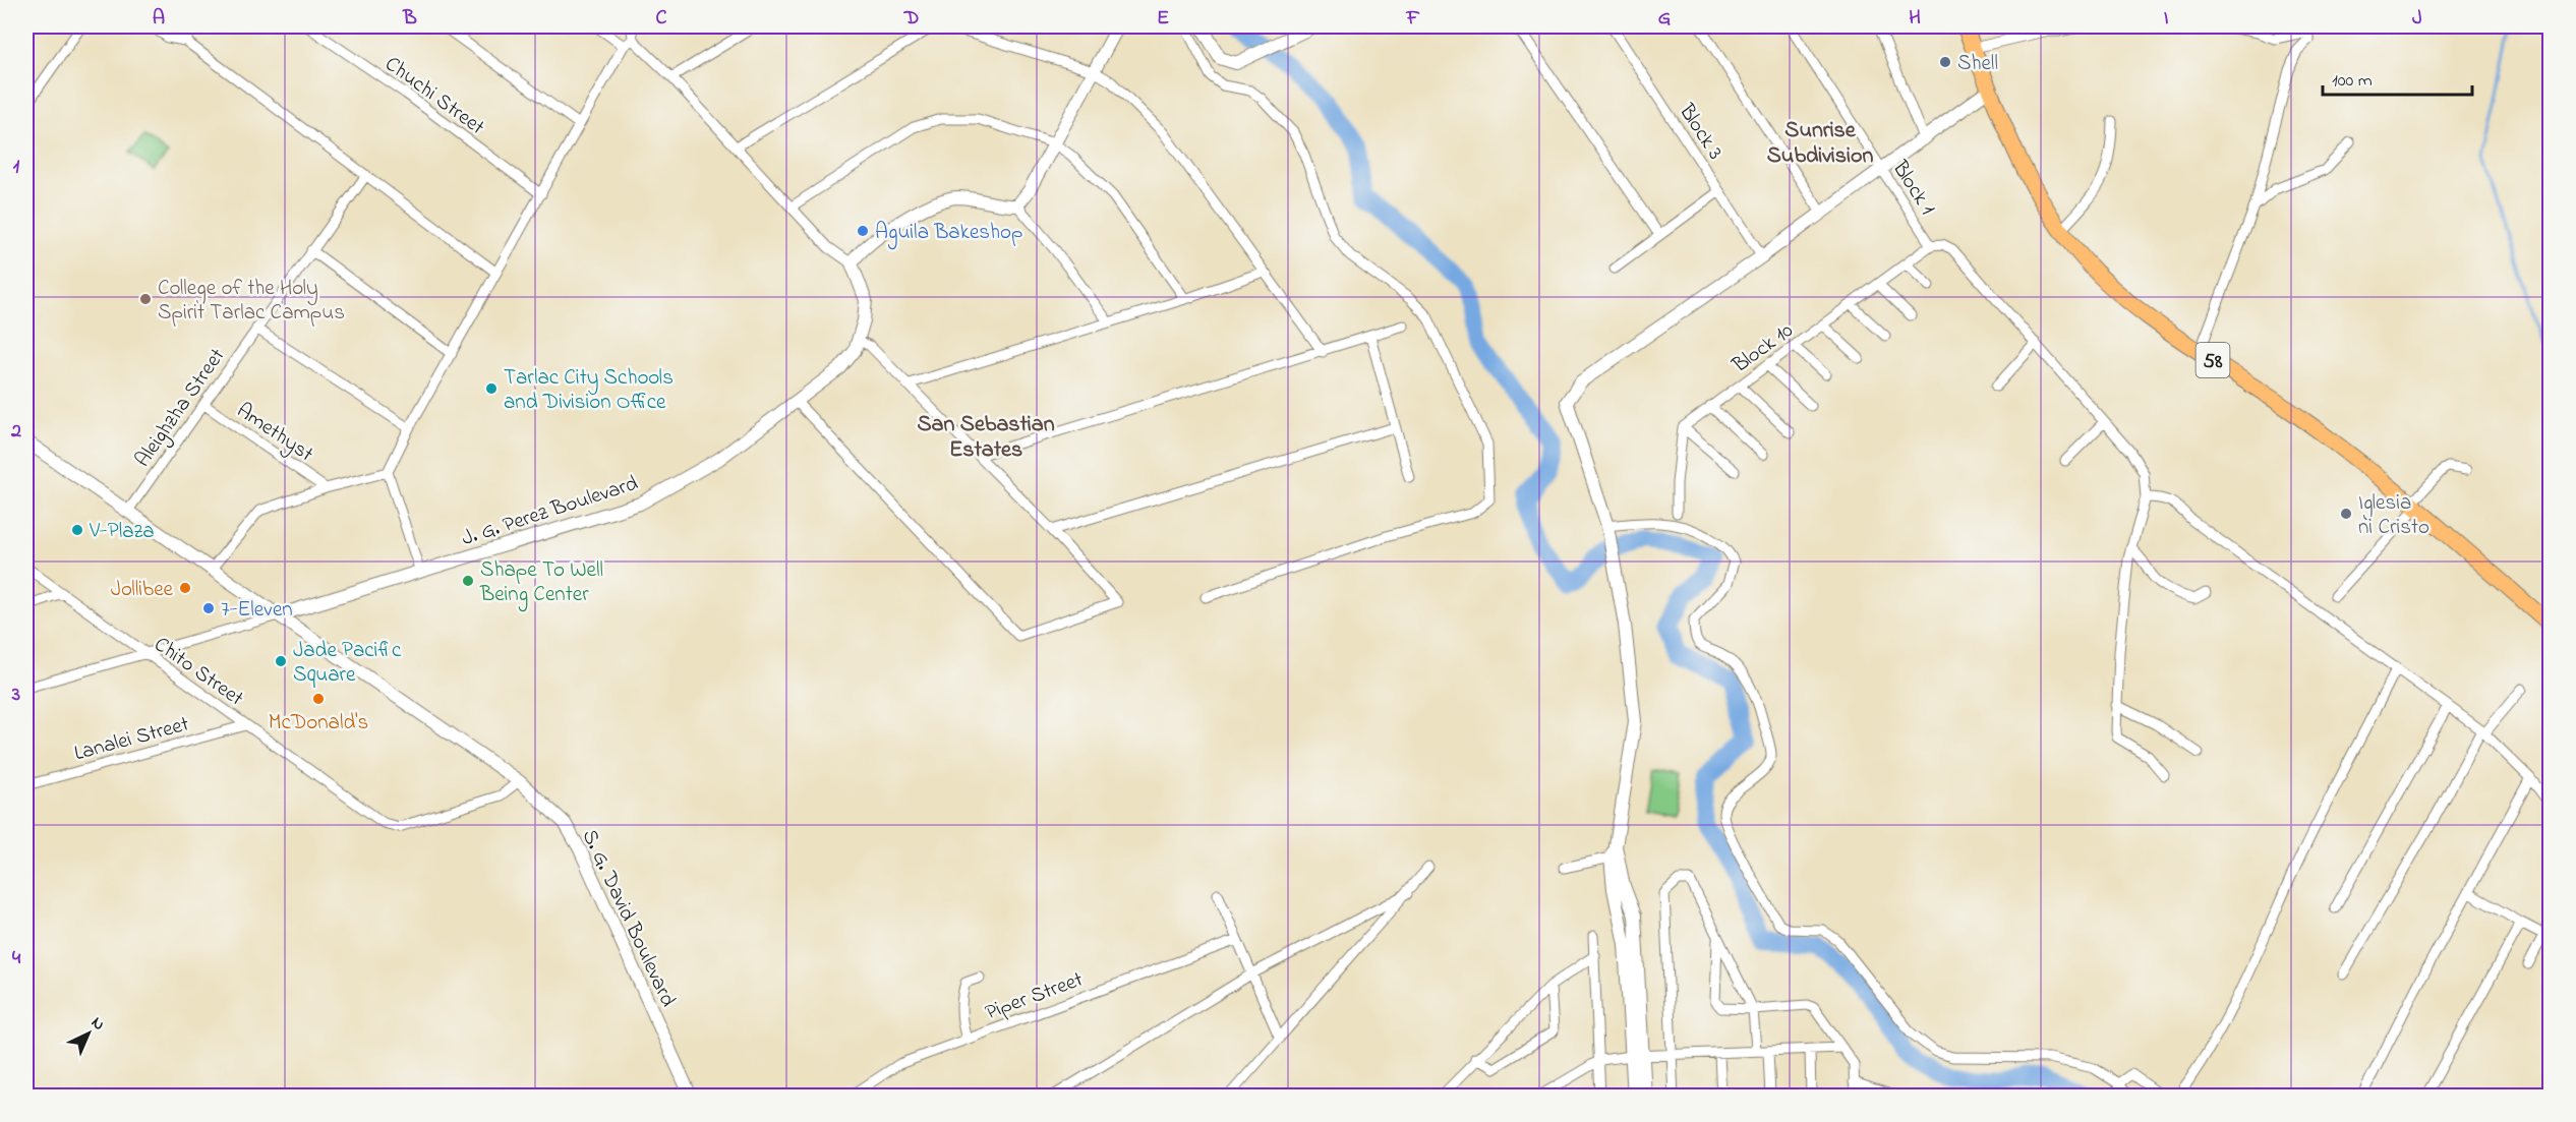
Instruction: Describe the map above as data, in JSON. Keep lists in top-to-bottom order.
{
  "streets": {
    "highway": ["58"],
    "street": [
      "Chuchi Street",
      "Block 3",
      "Block 1",
      "Block 10",
      "Aleighzha Street",
      "Amethyst",
      "J. G. Perez Boulevard",
      "Chito Street",
      "Lanalei Street",
      "S. G. David Boulevard",
      "Piper Street"
    ]
  },
  "crossings": [
    ["Block 1", "Block 10"],
    ["Aleighzha Street", "Amethyst"],
    ["Aleighzha Street", "S. G. David Boulevard"],
    ["J. G. Perez Boulevard", "S. G. David Boulevard"],
    ["Chito Street", "Lanalei Street"],
    ["Chito Street", "S. G. David Boulevard"]
  ],
  "districts": ["Sunrise Subdivision", "San Sebastian Estates"],
  "places": [
    "Shell",
    "Aguila Bakeshop",
    "College of the Holy Spirit Tarlac Campus",
    "Tarlac City Schools and Division Office",
    "Iglesia ni Cristo",
    "V-Plaza",
    "Shape To Well Being Center",
    "Jollibee",
    "7-Eleven",
    "Jade Pacific Square",
    "McDonald's"
  ],
  "scale_bar": "100 m",
  "north": "top right",
  "grid": {
    "columns": [
      "A",
      "B",
      "C",
      "D",
      "E",
      "F",
      "G",
      "H",
      "I",
      "J"
    ],
    "rows": [
      "1",
      "2",
      "3",
      "4"
    ]
  }
}
